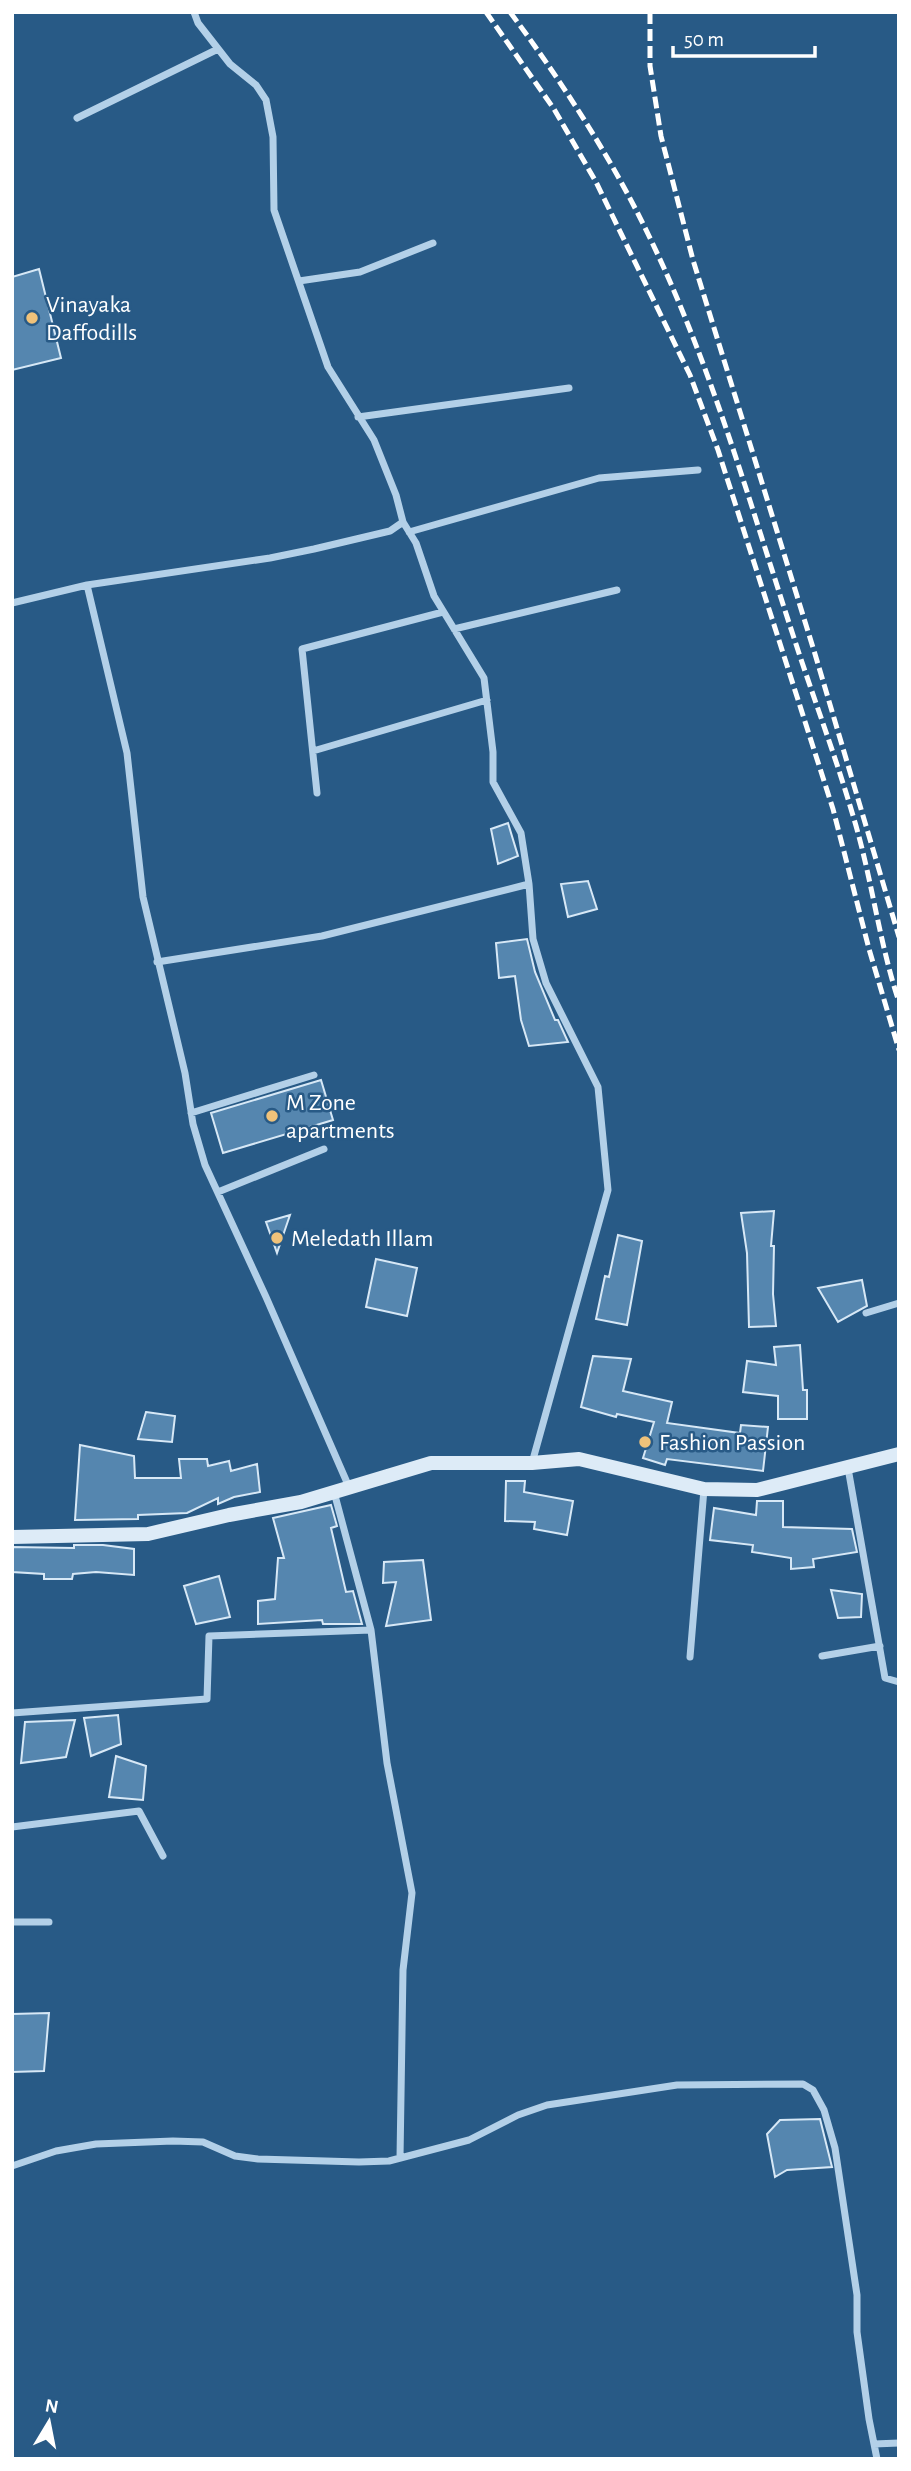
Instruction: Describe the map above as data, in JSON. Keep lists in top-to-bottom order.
{
  "places": [
    "Vinayaka Daffodills",
    "M Zone apartments",
    "Meledath Illam",
    "Fashion Passion"
  ],
  "scale_bar": "50 m",
  "north": "top"
}
